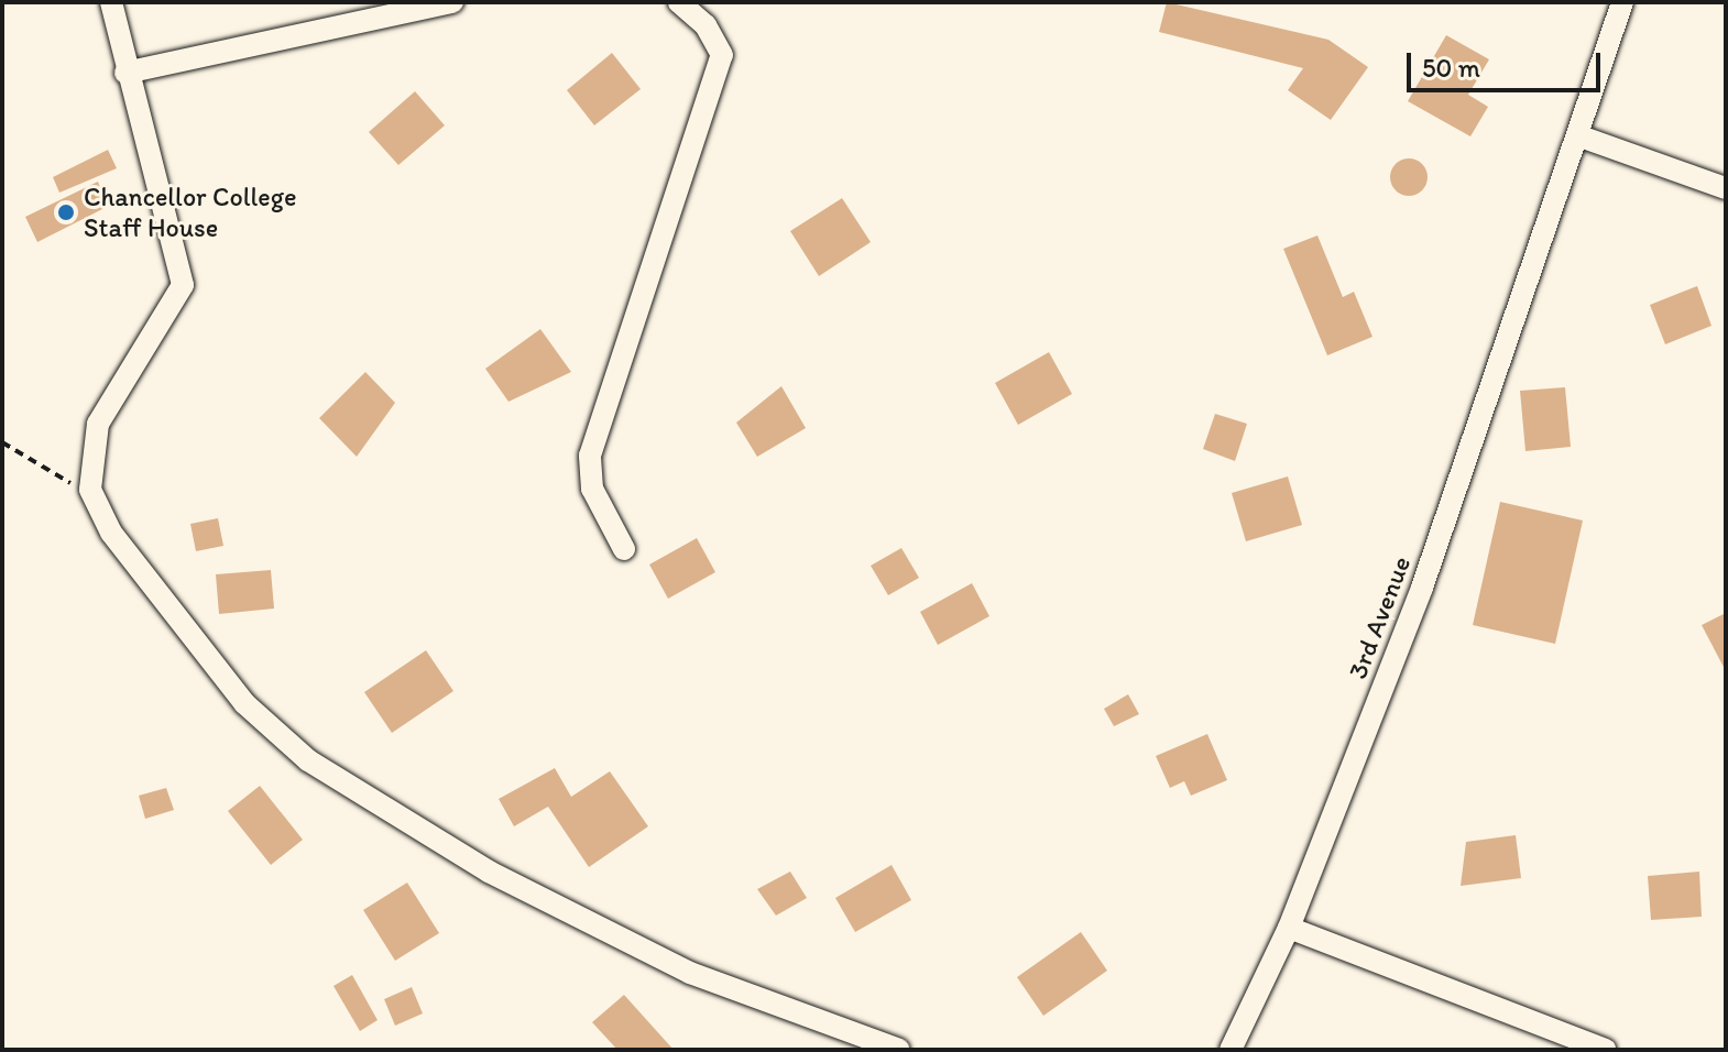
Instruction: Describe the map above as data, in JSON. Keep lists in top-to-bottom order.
{
  "streets": {
    "street": ["3rd Avenue"]
  },
  "places": ["Chancellor College Staff House"],
  "scale_bar": "50 m"
}
